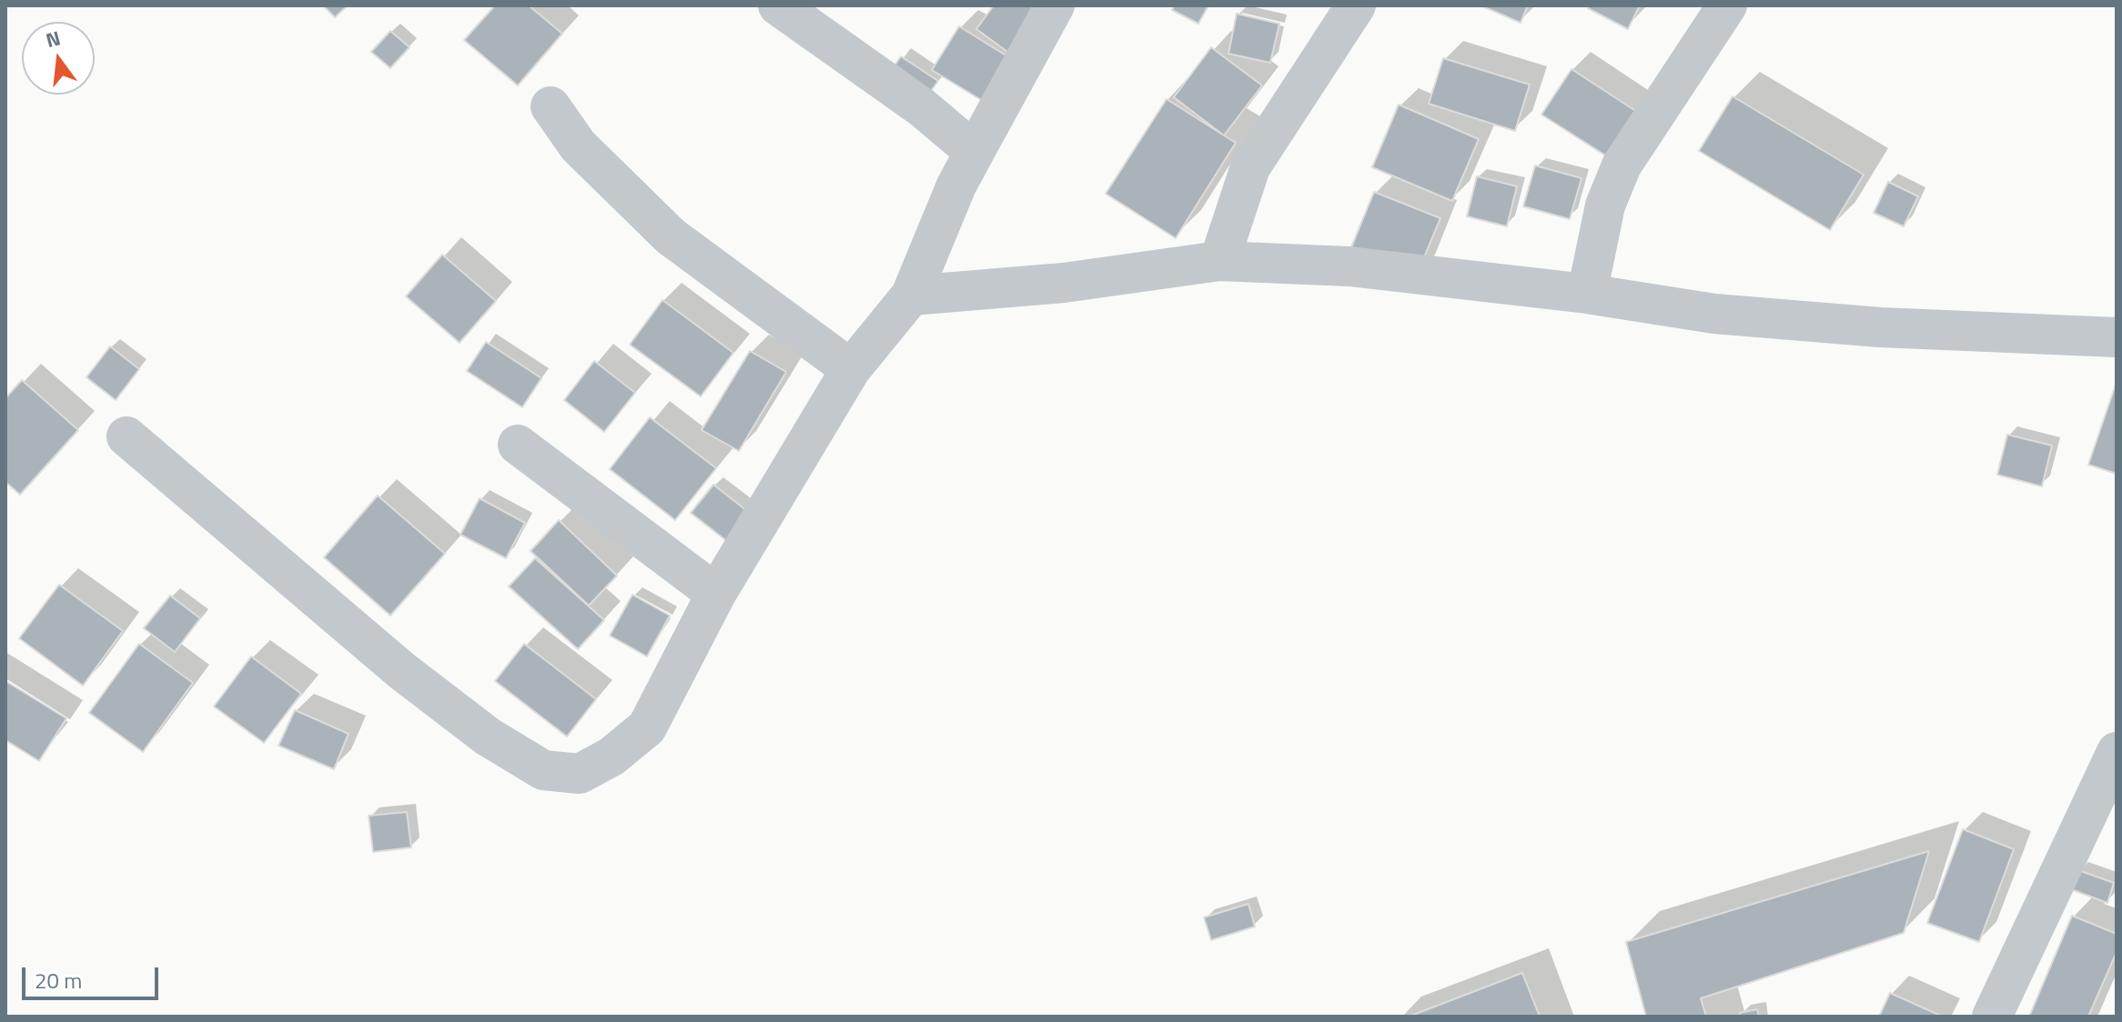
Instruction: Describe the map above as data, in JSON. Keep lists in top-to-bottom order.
{
  "scale_bar": "20 m",
  "north": "top"
}
